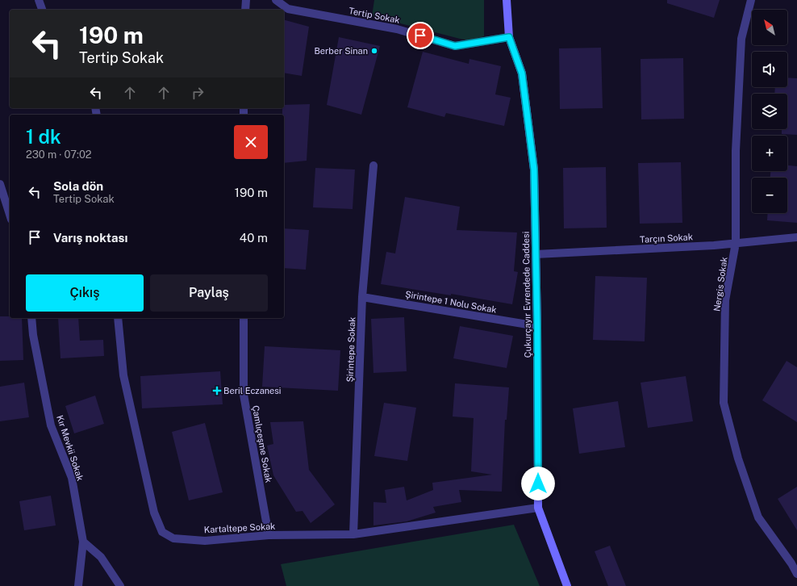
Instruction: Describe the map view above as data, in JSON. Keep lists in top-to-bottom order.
{
  "streets": {
    "street": [
      "Tertip Sokak",
      "Tarçın Sokak",
      "Nergis Sokak",
      "Çukurçayır Evrendede Caddesi",
      "Şirintepe 1 Nolu Sokak",
      "Şirintepe Sokak",
      "Çamlıçeşme Sokak",
      "Kır Mevkii Sokak",
      "Kartaltepe Sokak"
    ]
  },
  "crossings": [
    ["Tertip Sokak", "Çukurçayır Evrendede Caddesi"],
    ["Tarçın Sokak", "Nergis Sokak"],
    ["Tarçın Sokak", "Çukurçayır Evrendede Caddesi"],
    ["Çukurçayır Evrendede Caddesi", "Şirintepe 1 Nolu Sokak"],
    ["Çukurçayır Evrendede Caddesi", "Kartaltepe Sokak"],
    ["Şirintepe 1 Nolu Sokak", "Şirintepe Sokak"],
    ["Şirintepe Sokak", "Kartaltepe Sokak"],
    ["Çamlıçeşme Sokak", "Kartaltepe Sokak"]
  ],
  "places": {
    "other": ["Berber Sinan"],
    "health": ["Beril Eczanesi"]
  },
  "north": "top left",
  "page": {
    "map_buttons": ["+", "−"],
    "turn": ["190 m", "Tertip Sokak"],
    "heading": ["1 dk", "230 m · 07:02"],
    "list": [
      {
        "name": "Sola dön",
        "note": "Tertip Sokak",
        "value": "190 m"
      },
      {
        "name": "Varış noktası",
        "value": "40 m"
      }
    ],
    "buttons": ["Çıkış", "Paylaş"]
  }
}
